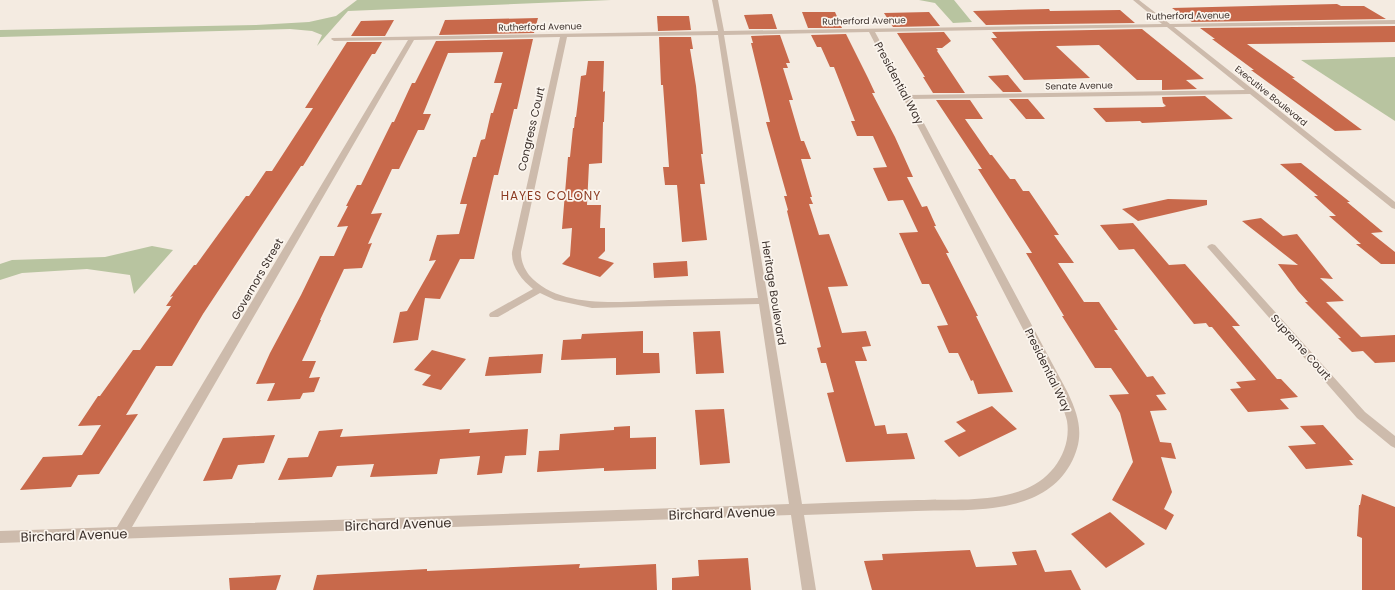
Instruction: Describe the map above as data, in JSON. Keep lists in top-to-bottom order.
{
  "streets": {
    "street": [
      "Rutherford Avenue",
      "Presidential Way",
      "Senate Avenue",
      "Executive Boulevard",
      "Congress Court",
      "Governors Street",
      "Heritage Boulevard",
      "Supreme Court",
      "Birchard Avenue"
    ]
  },
  "crossings": [
    ["Rutherford Avenue", "Presidential Way"],
    ["Rutherford Avenue", "Executive Boulevard"],
    ["Rutherford Avenue", "Congress Court"],
    ["Rutherford Avenue", "Governors Street"],
    ["Rutherford Avenue", "Heritage Boulevard"],
    ["Presidential Way", "Senate Avenue"],
    ["Presidential Way", "Heritage Boulevard"],
    ["Presidential Way", "Birchard Avenue"],
    ["Senate Avenue", "Executive Boulevard"],
    ["Congress Court", "Heritage Boulevard"],
    ["Governors Street", "Birchard Avenue"],
    ["Heritage Boulevard", "Birchard Avenue"]
  ],
  "districts": ["HAYES COLONY"]
}
